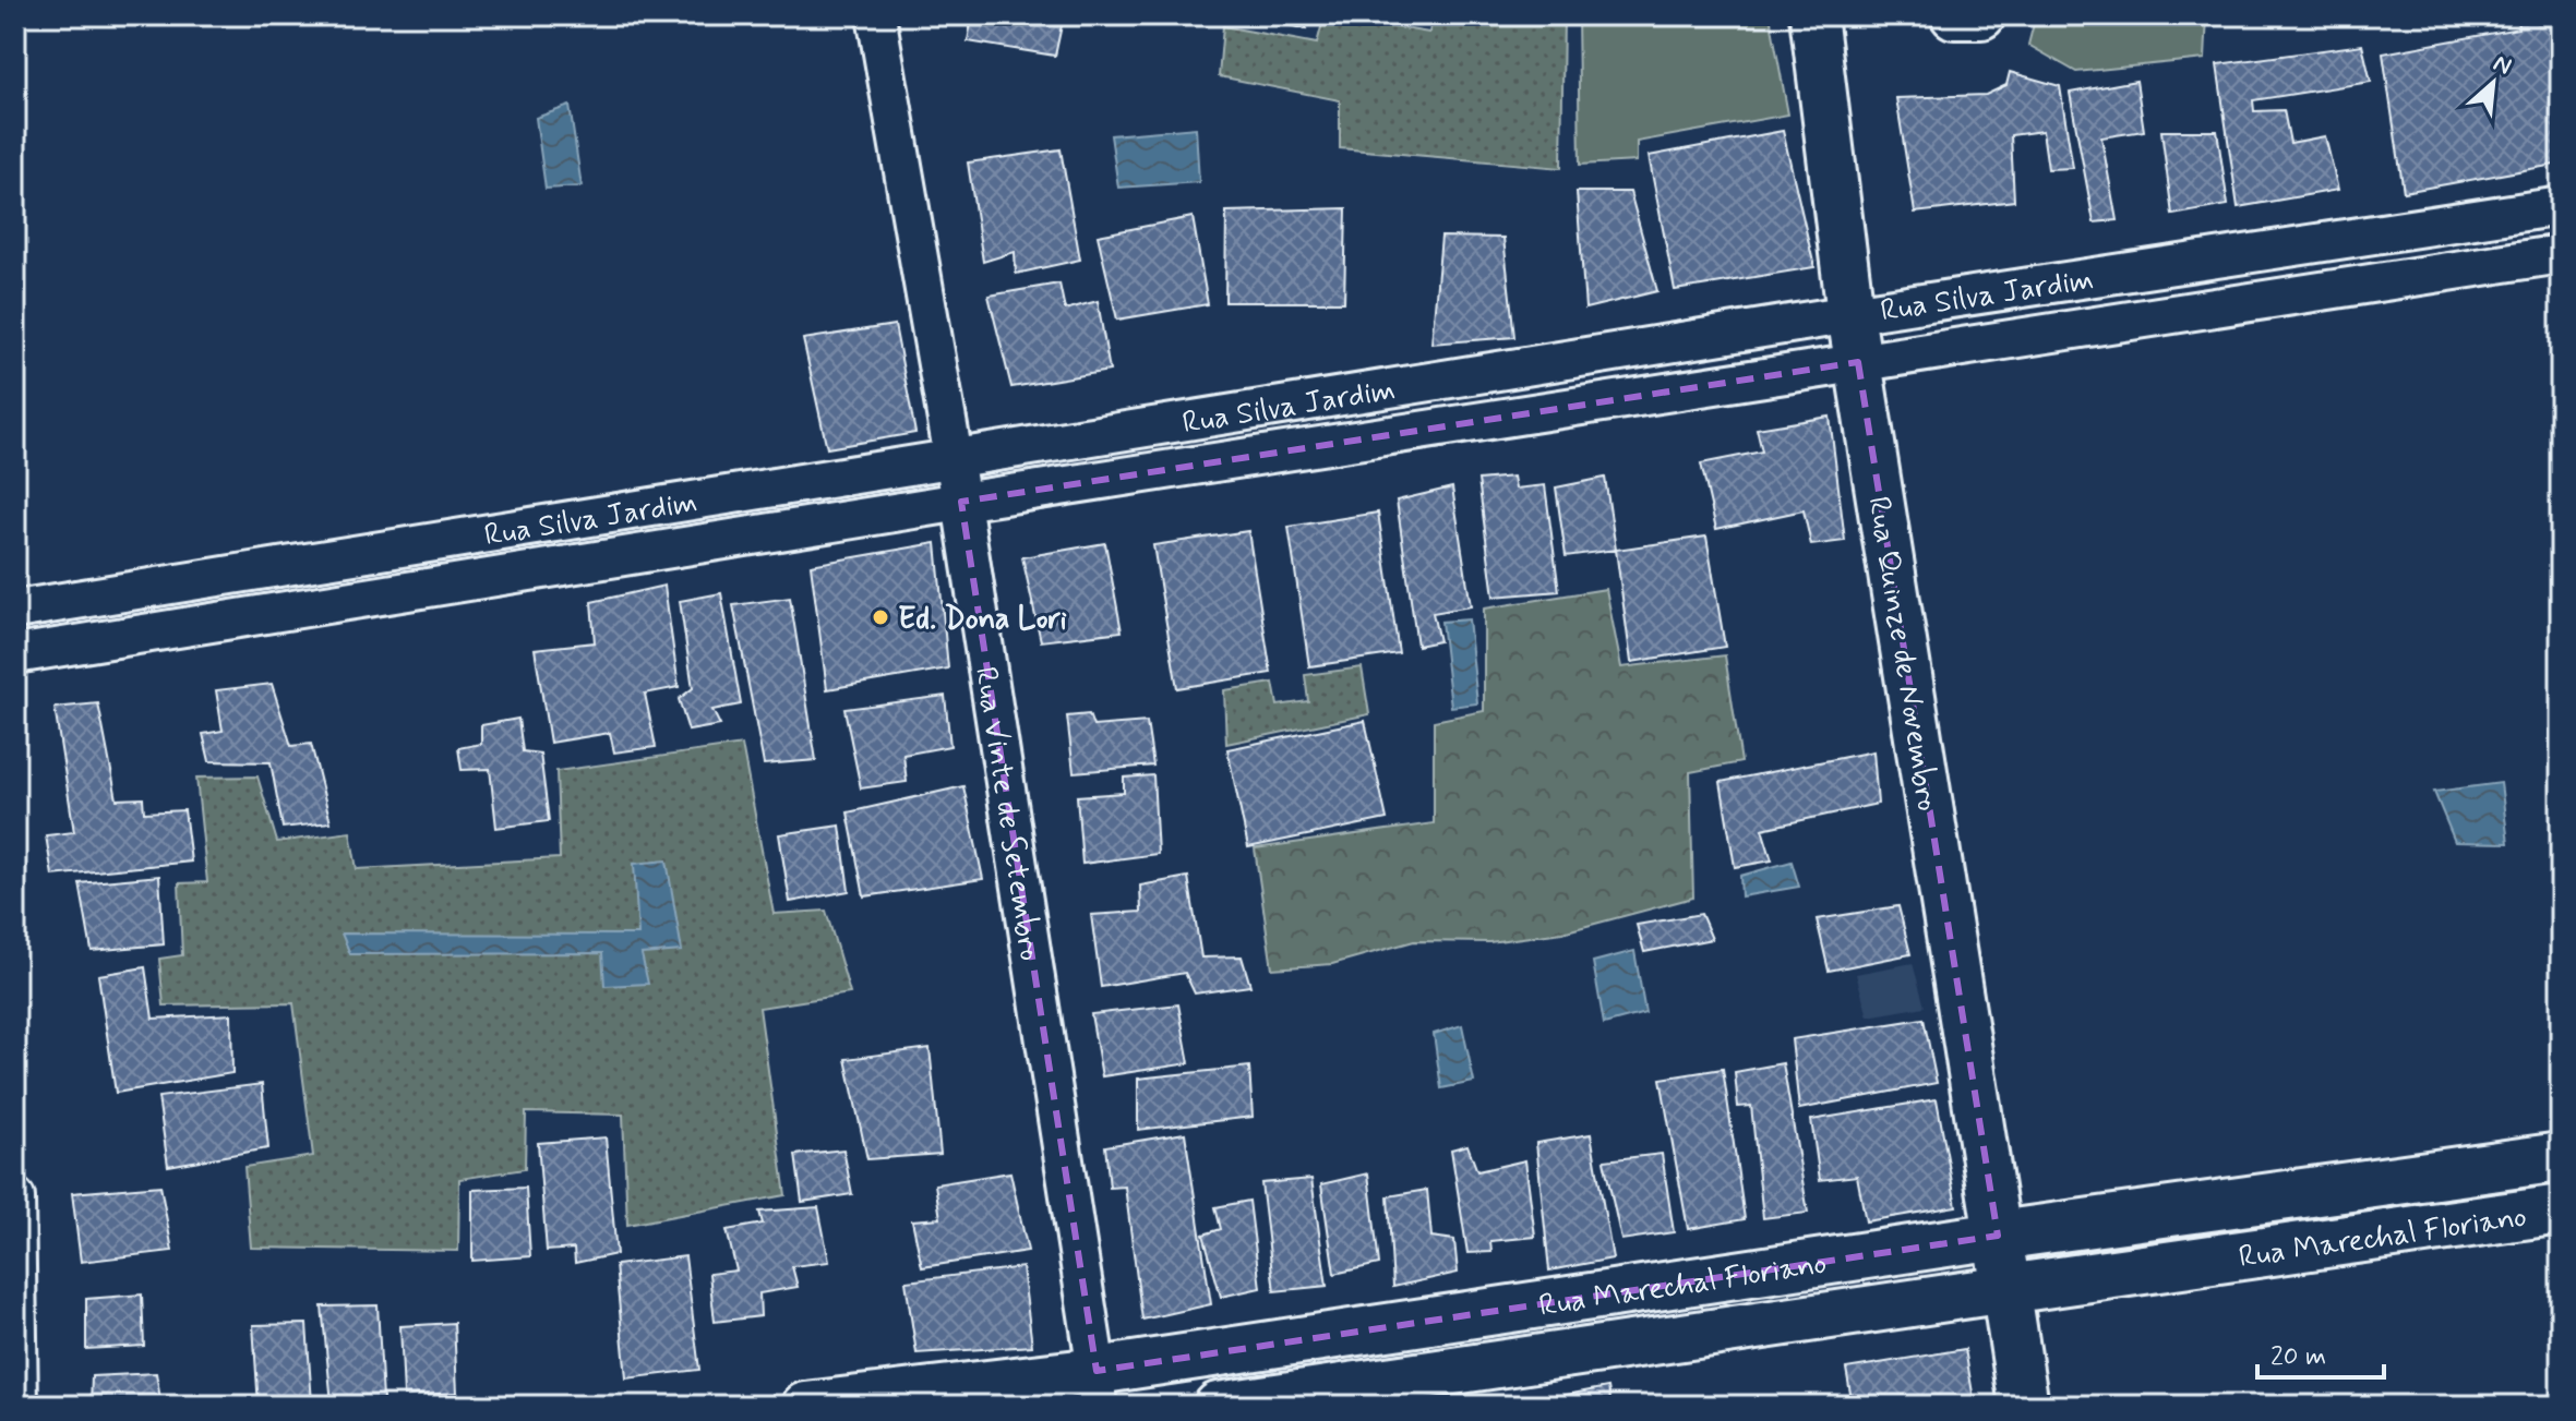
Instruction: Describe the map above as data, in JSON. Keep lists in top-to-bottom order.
{
  "streets": {
    "main road": ["Rua Quinze de Novembro", "Rua Marechal Floriano"],
    "street": ["Rua Silva Jardim", "Rua Vinte de Setembro"]
  },
  "crossings": [
    ["Rua Silva Jardim", "Rua Quinze de Novembro"],
    ["Rua Silva Jardim", "Rua Vinte de Setembro"],
    ["Rua Quinze de Novembro", "Rua Marechal Floriano"],
    ["Rua Vinte de Setembro", "Rua Marechal Floriano"]
  ],
  "places": ["Ed. Dona Lori"],
  "scale_bar": "20 m",
  "north": "top right"
}
